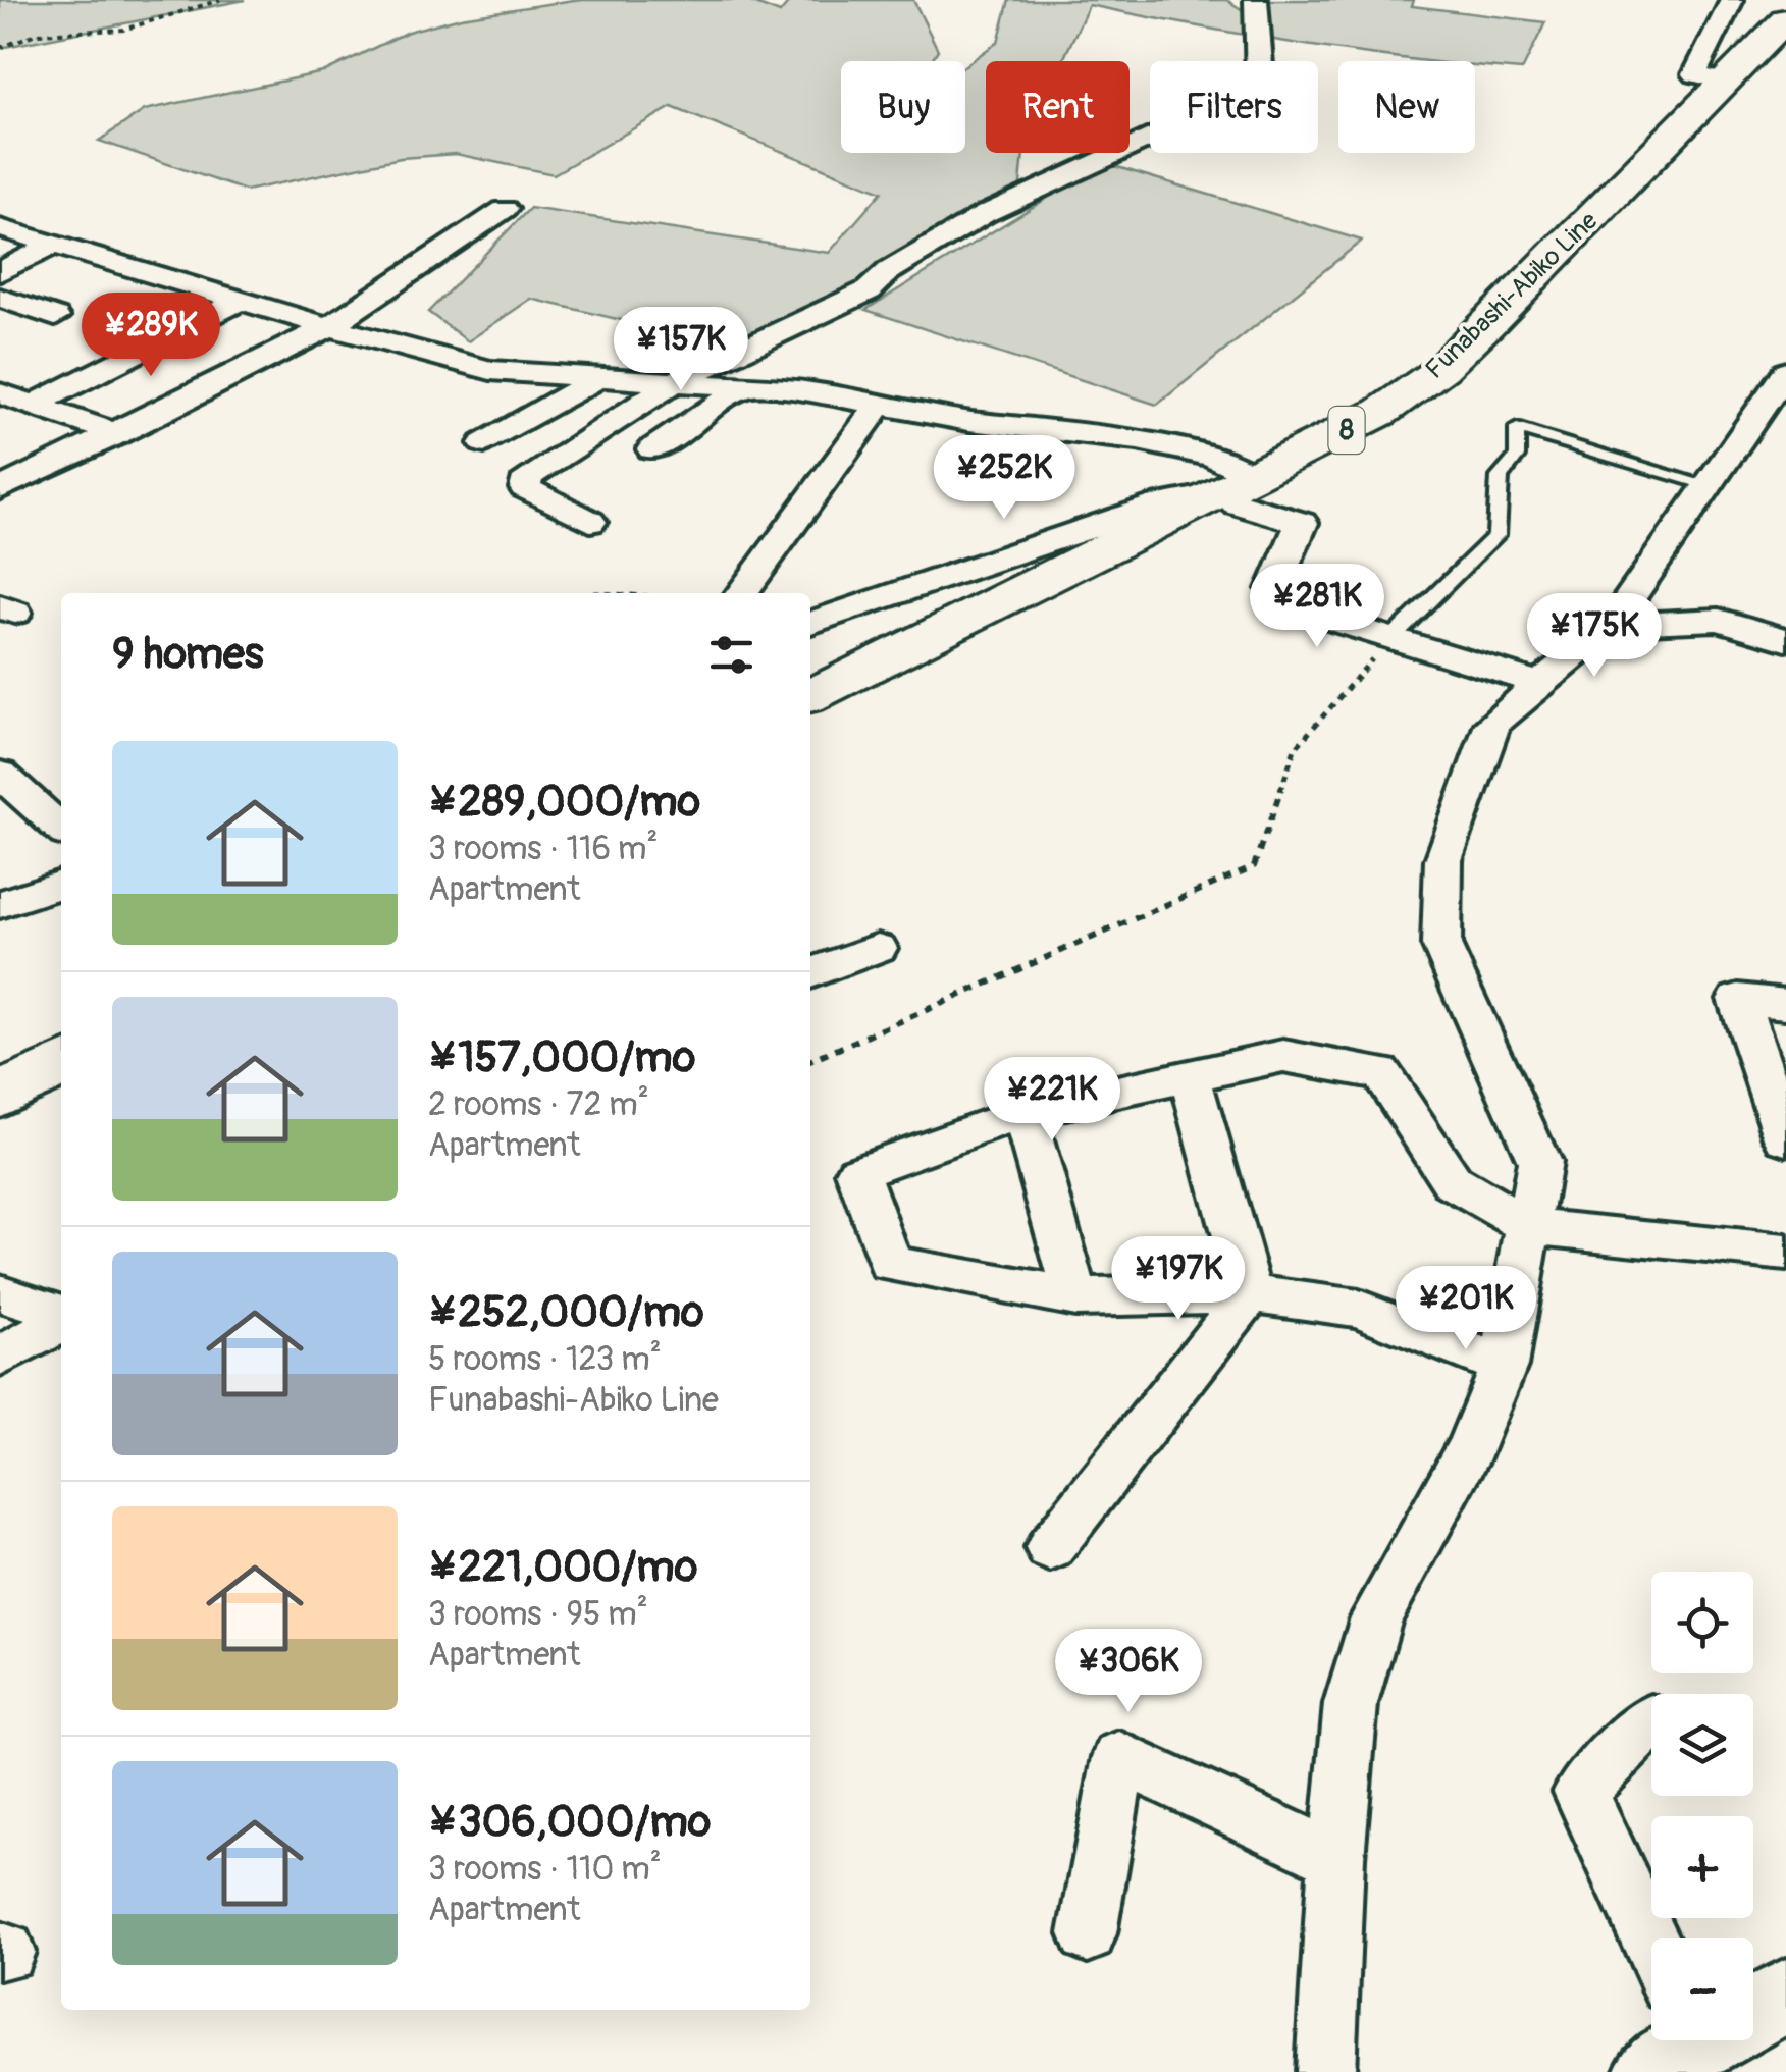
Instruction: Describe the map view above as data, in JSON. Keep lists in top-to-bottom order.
{
  "streets": {
    "main road": ["Funabashi-Abiko Line", "8"]
  },
  "page": {
    "chip": [
      "Buy",
      "Rent",
      "Filters",
      "New"
    ],
    "price": [
      "¥289K",
      "¥157K",
      "¥252K",
      "¥281K",
      "¥175K",
      "¥221K",
      "¥197K",
      "¥201K",
      "¥306K"
    ],
    "heading": "9 homes",
    "list": [
      {
        "name": "¥289,000/mo",
        "note": "3 rooms · 116 m² · Apartment"
      },
      {
        "name": "¥157,000/mo",
        "note": "2 rooms · 72 m² · Apartment"
      },
      {
        "name": "¥252,000/mo",
        "note": "5 rooms · 123 m² · Funabashi-Abiko Line"
      },
      {
        "name": "¥221,000/mo",
        "note": "3 rooms · 95 m² · Apartment"
      },
      {
        "name": "¥306,000/mo",
        "note": "3 rooms · 110 m² · Apartment"
      }
    ],
    "map_buttons": ["+", "−"]
  }
}
